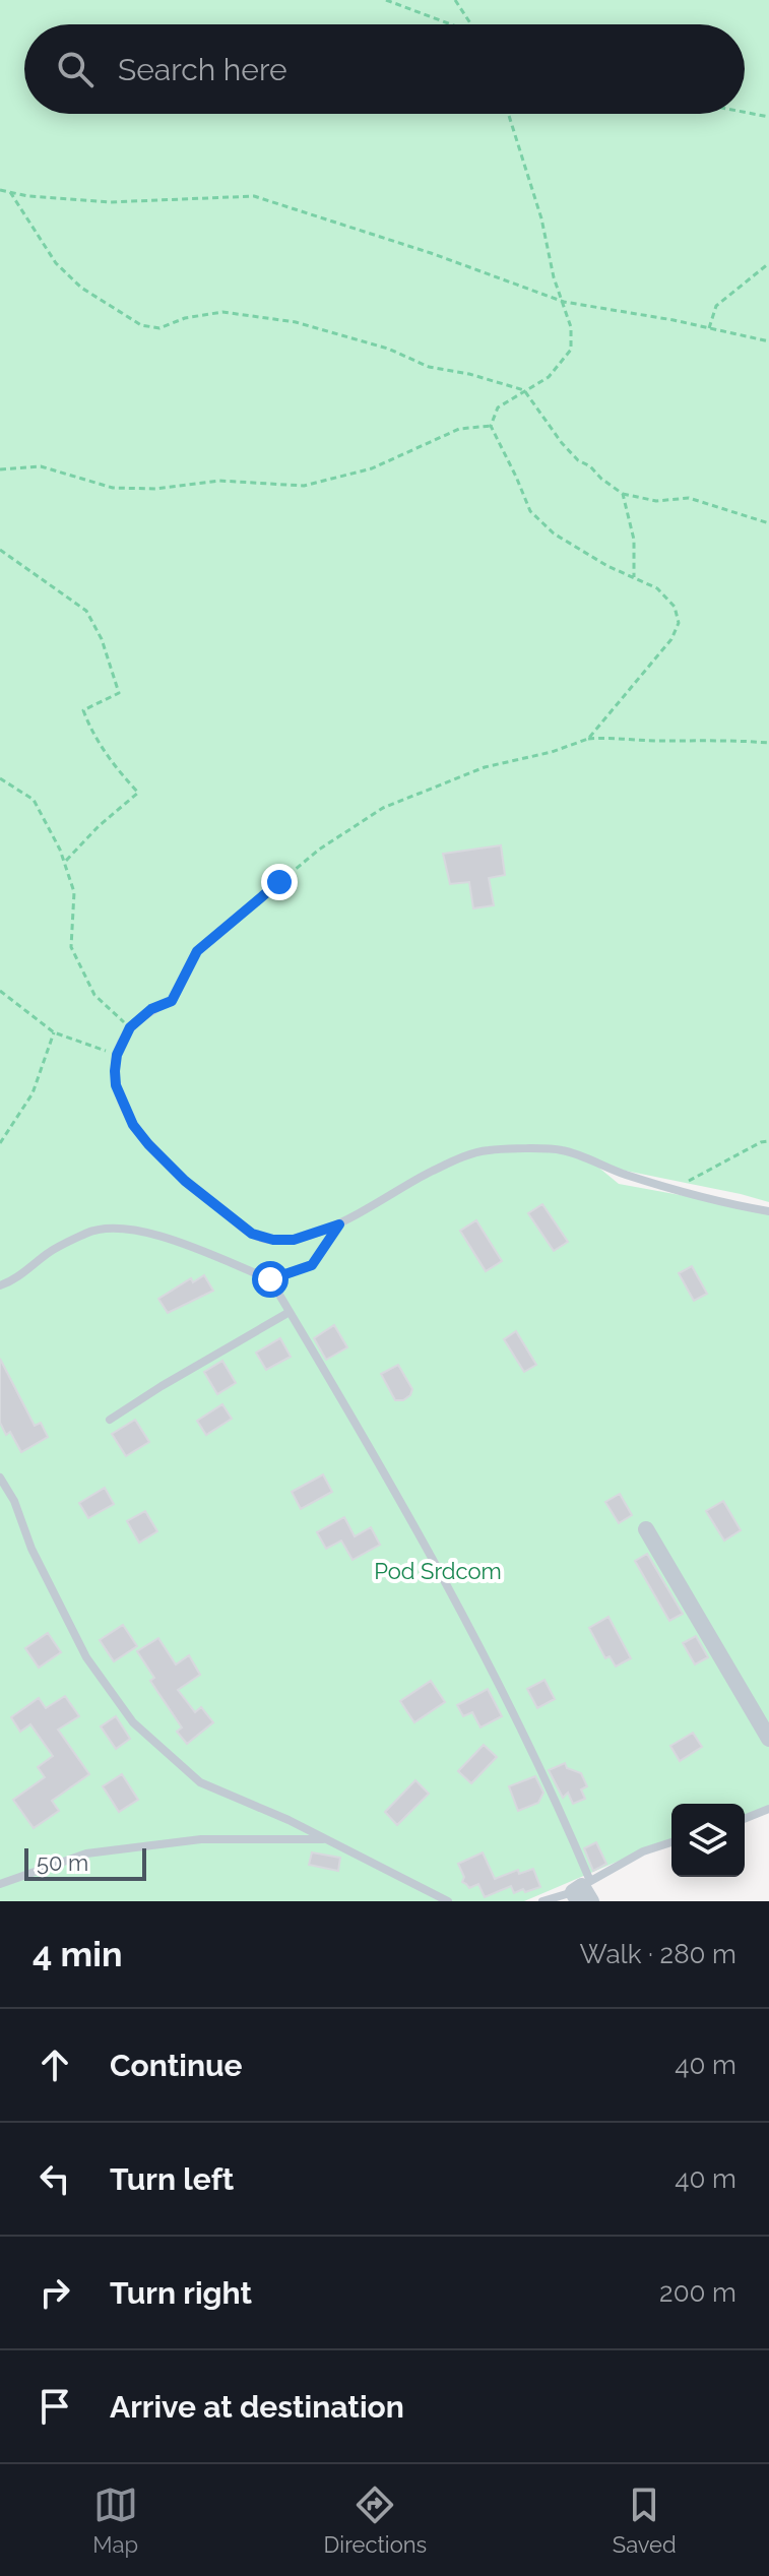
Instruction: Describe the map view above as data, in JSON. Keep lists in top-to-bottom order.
{
  "parks": ["Pod Srdcom"],
  "scale_bar": "50 m",
  "page": {
    "search": "Search here",
    "scale": "50 m",
    "heading": ["4 min", "Walk · 280 m"],
    "list": [
      ["Continue", "40 m"],
      ["Turn left", "40 m"],
      ["Turn right", "200 m"],
      "Arrive at destination"
    ],
    "nav": ["Map", "Directions", "Saved"]
  }
}
